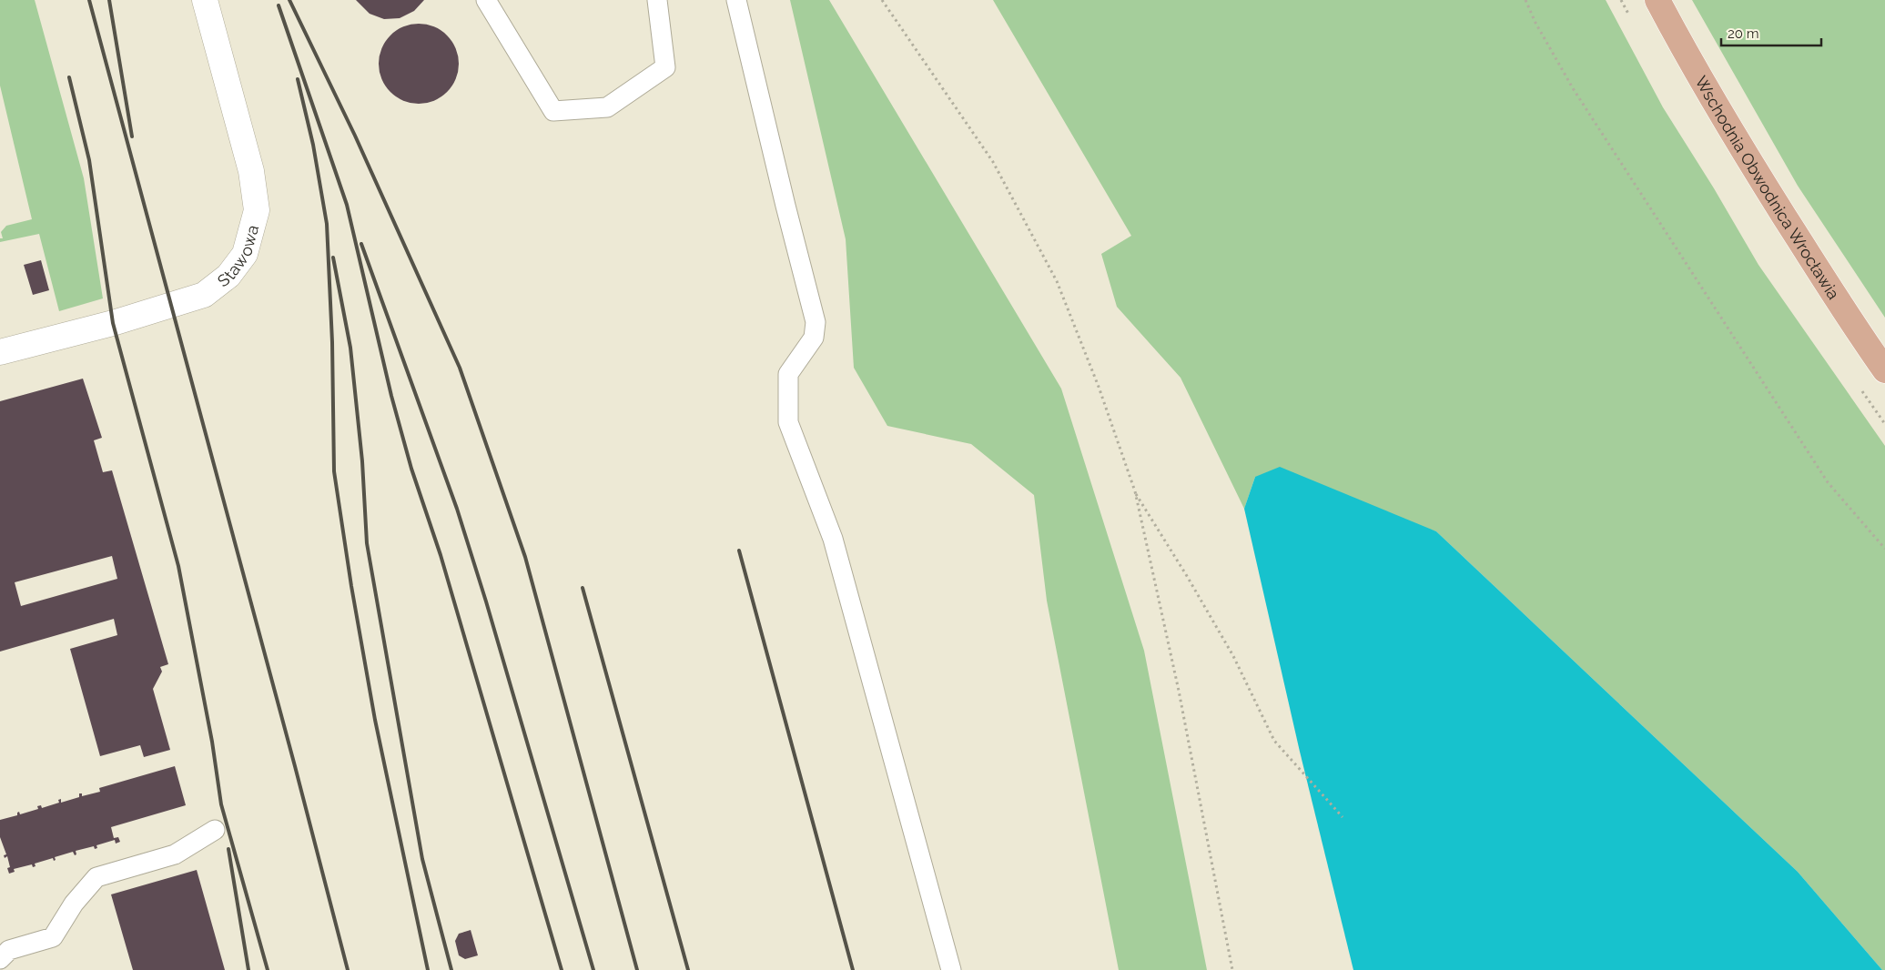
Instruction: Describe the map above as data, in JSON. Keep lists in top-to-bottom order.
{
  "streets": {
    "main road": ["Wschodnia Obwodnica Wrocławia"],
    "street": ["Stawowa"]
  },
  "scale_bar": "20 m"
}
